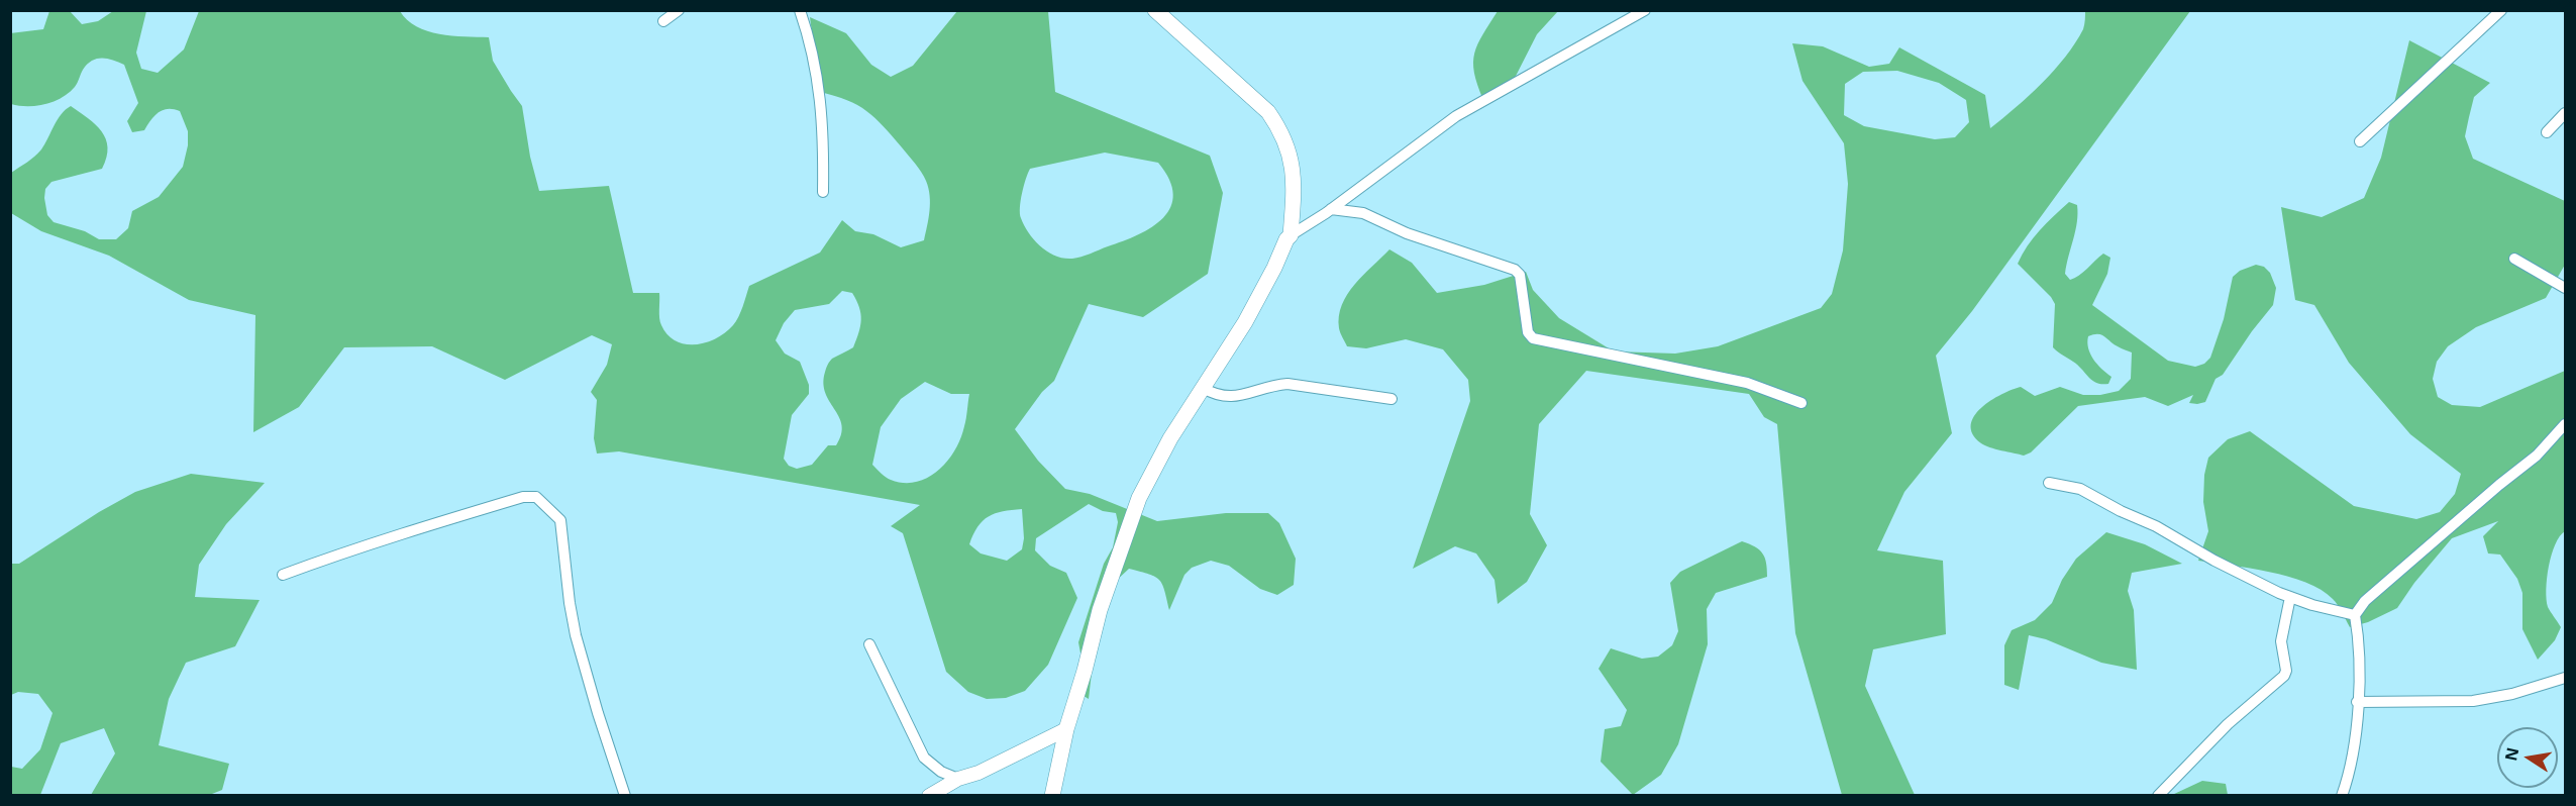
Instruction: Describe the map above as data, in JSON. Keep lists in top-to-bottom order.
{
  "north": "left"
}
